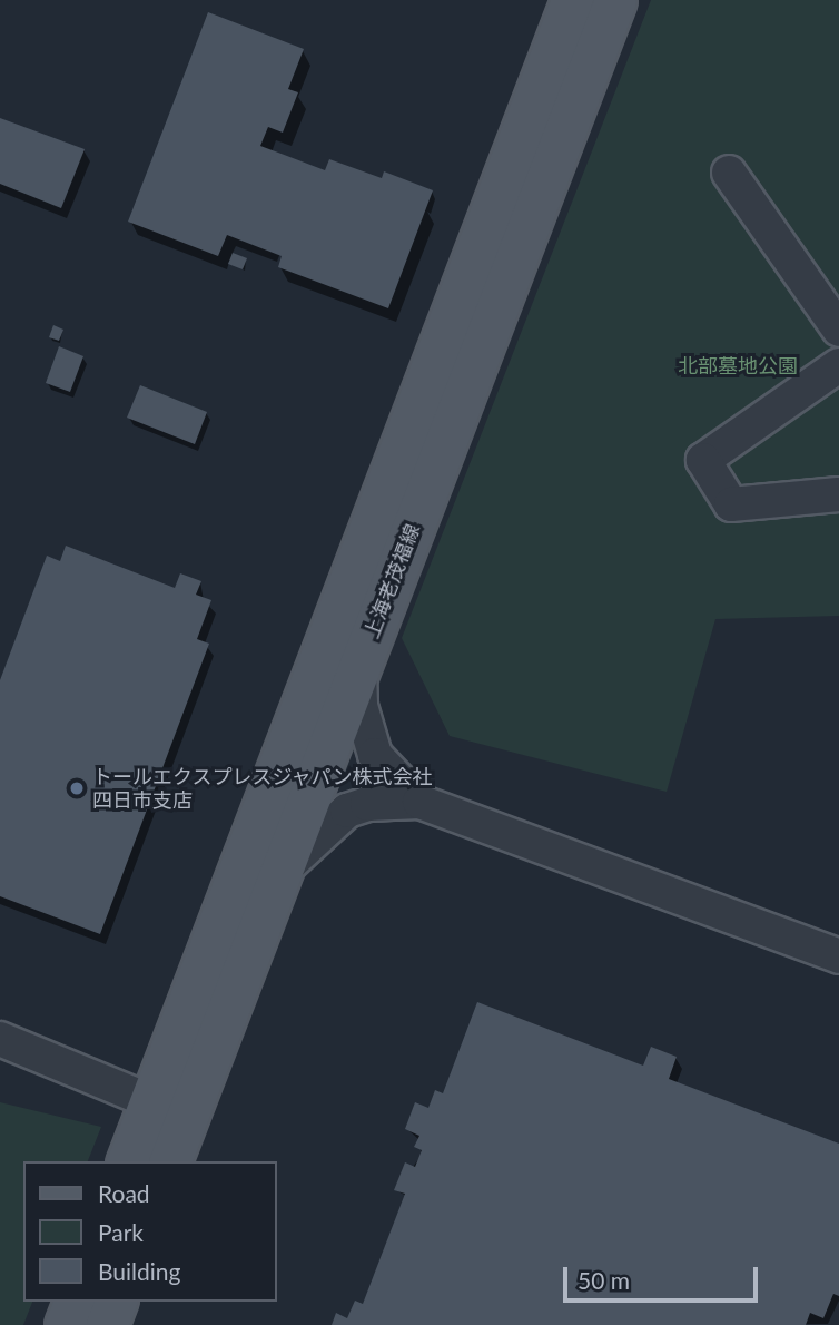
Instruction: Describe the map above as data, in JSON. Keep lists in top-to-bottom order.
{
  "streets": {
    "main road": ["上海老茂福線"]
  },
  "parks": ["北部墓地公園"],
  "places": ["トールエクスプレスジャパン株式会社 四日市支店"],
  "legend": ["Road", "Park", "Building"],
  "scale_bar": "50 m"
}
